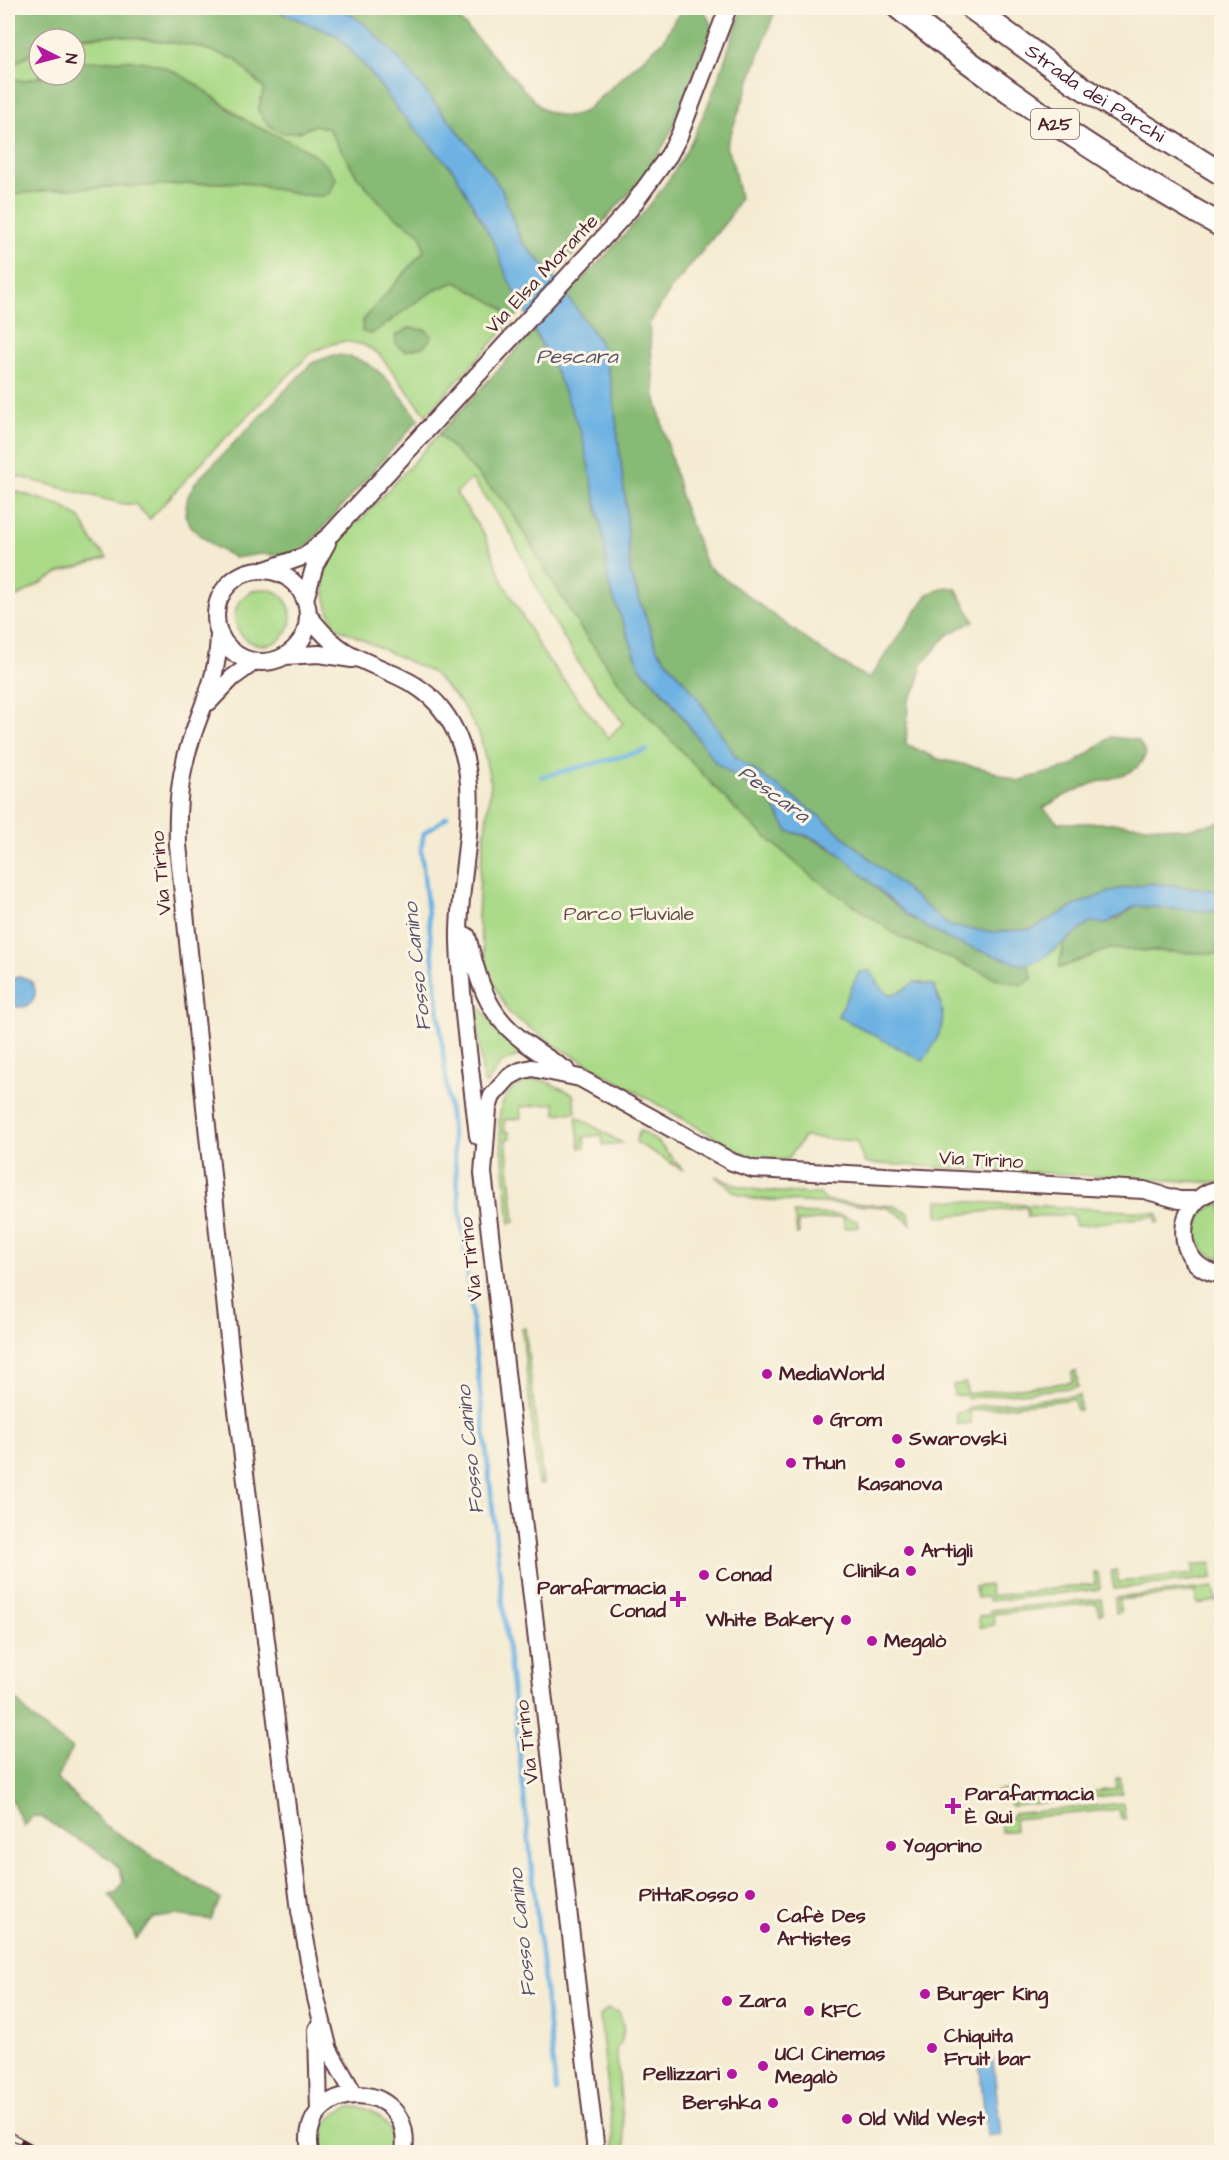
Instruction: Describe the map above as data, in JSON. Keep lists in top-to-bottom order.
{
  "streets": {
    "highway": ["Strada dei Parchi", "A25"],
    "main road": ["Via Elsa Morante", "Via Tirino"]
  },
  "crossings": [
    ["Via Elsa Morante", "Via Tirino"]
  ],
  "water": ["Pescara", "Fosso Canino"],
  "parks": ["Parco Fluviale"],
  "places": {
    "other": [
      "MediaWorld",
      "Grom",
      "Swarovski",
      "Thun",
      "Kasanova",
      "Artigli",
      "Clinika",
      "Conad",
      "White Bakery",
      "Megalò",
      "Yogorino",
      "PittaRosso",
      "Cafè Des Artistes",
      "Burger King",
      "Zara",
      "KFC",
      "Chiquita Fruit bar",
      "UCI Cinemas Megalò",
      "Pellizzari",
      "Bershka",
      "Old Wild West"
    ],
    "health": ["Parafarmacia Conad", "Parafarmacia È Qui"]
  },
  "north": "right"
}
